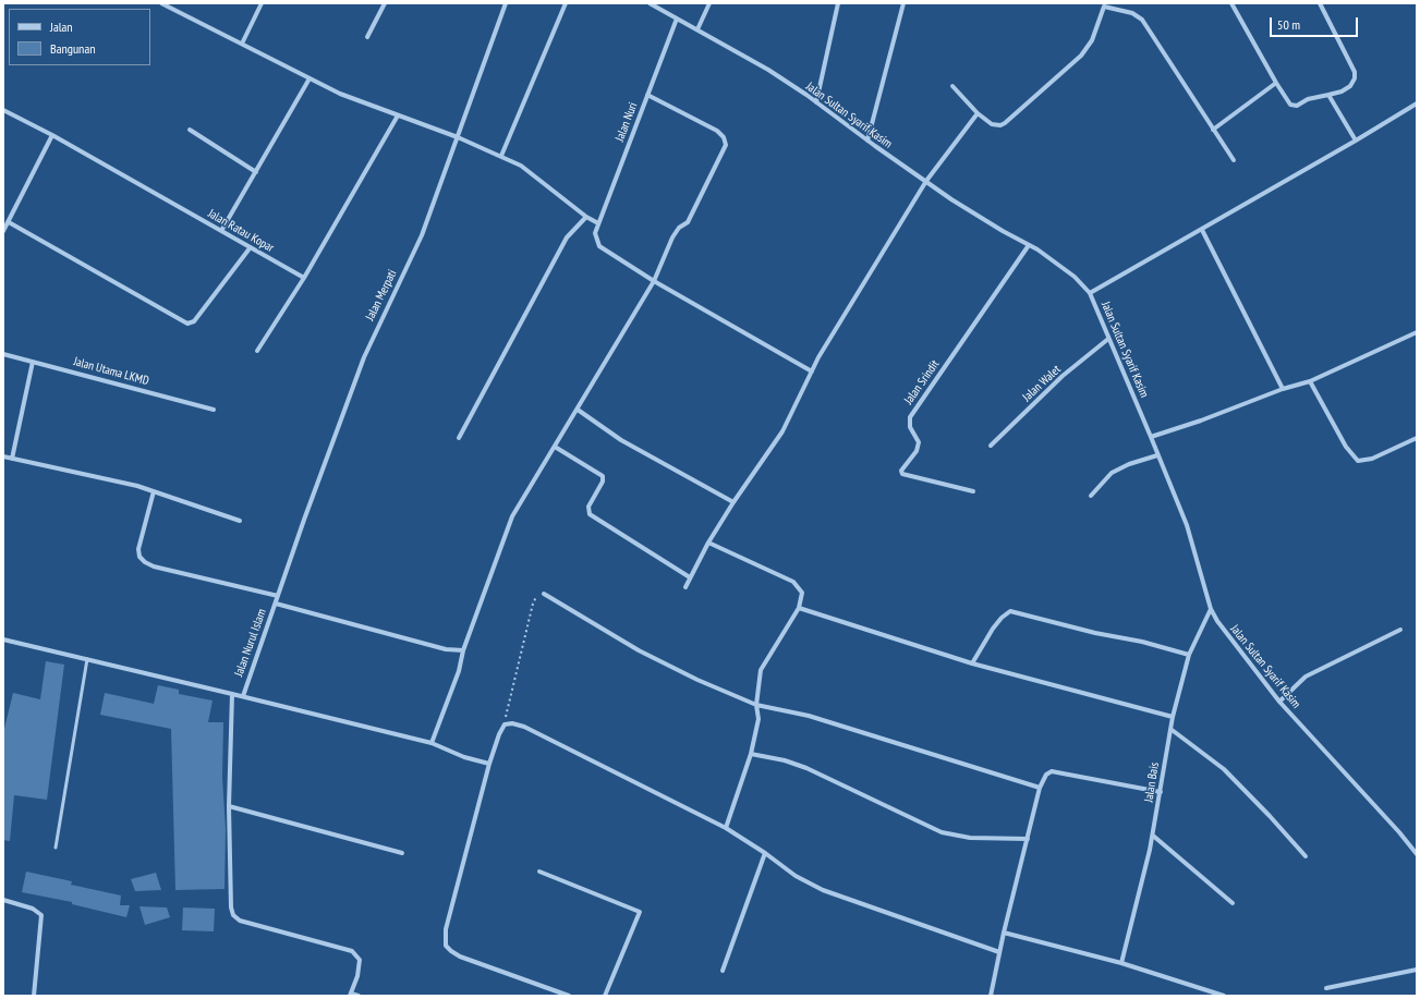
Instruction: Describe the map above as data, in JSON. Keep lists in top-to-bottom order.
{
  "streets": {
    "street": [
      "Jalan Sultan Syarif Kasim",
      "Jalan Nuri",
      "Jalan Ratau Kopar",
      "Jalan Merpati",
      "Jalan Utama LKMD",
      "Jalan Srindit",
      "Jalan Walet",
      "Jalan Nurul Islam",
      "Jalan Bais"
    ]
  },
  "crossings": [
    ["Jalan Sultan Syarif Kasim", "Jalan Nuri"],
    ["Jalan Sultan Syarif Kasim", "Jalan Srindit"],
    ["Jalan Sultan Syarif Kasim", "Jalan Walet"],
    ["Jalan Sultan Syarif Kasim", "Jalan Bais"],
    ["Jalan Merpati", "Jalan Nurul Islam"]
  ],
  "legend": ["Jalan", "Bangunan"],
  "scale_bar": "50 m"
}
